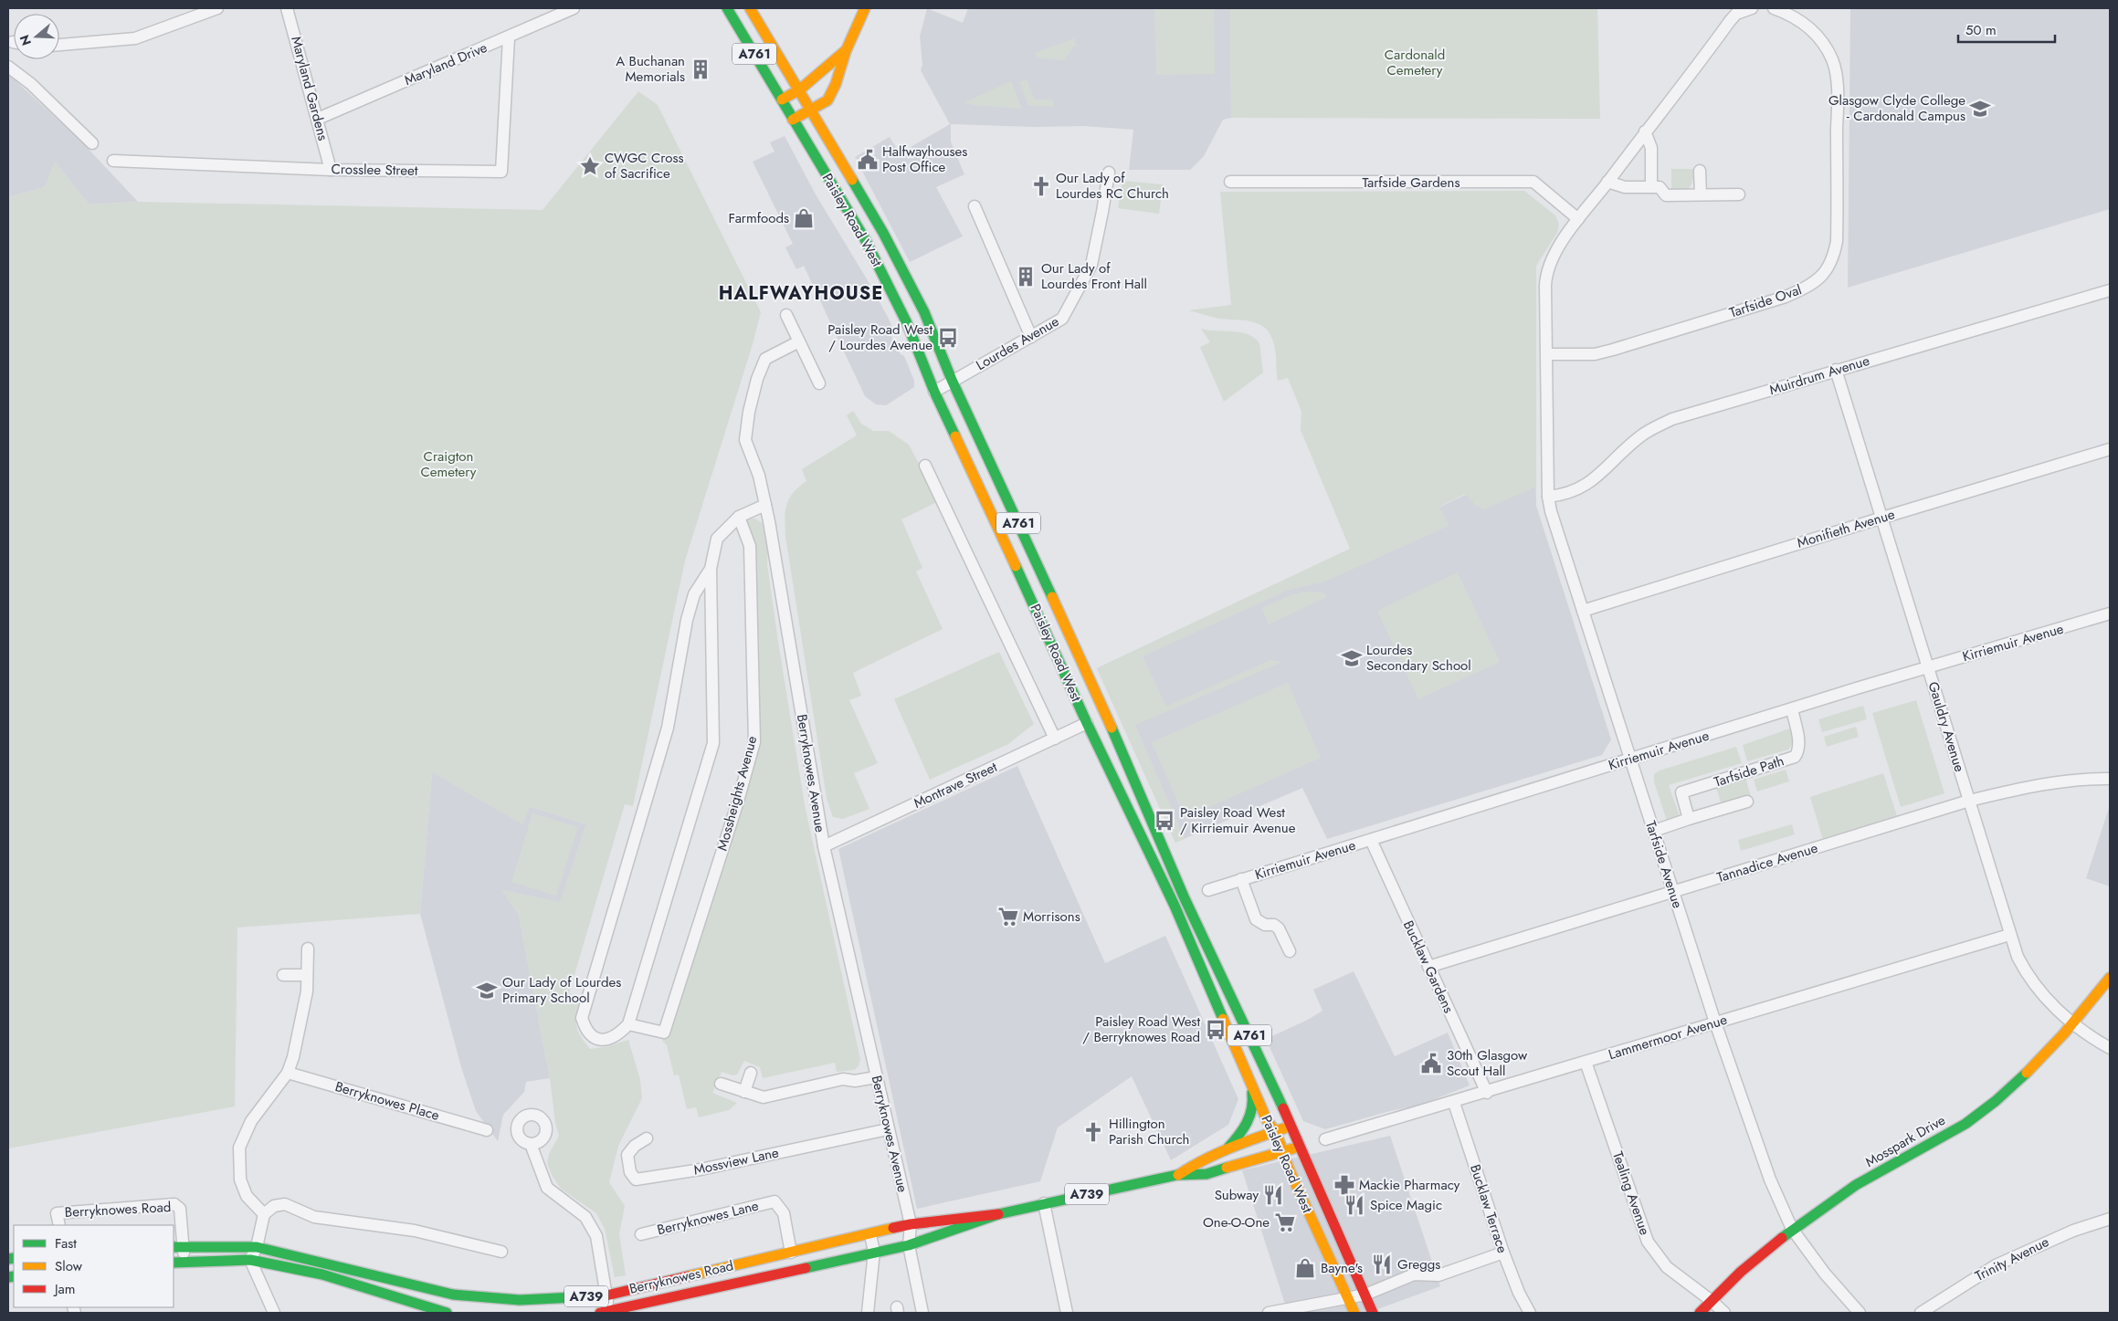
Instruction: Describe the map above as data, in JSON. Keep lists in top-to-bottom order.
{
  "streets": {
    "main road": [
      "A761",
      "Paisley Road West",
      "Mosspark Drive",
      "A739",
      "Berryknowes Road"
    ],
    "street": [
      "Maryland Drive",
      "Maryland Gardens",
      "Crosslee Street",
      "Tarfside Gardens",
      "Tarfside Oval",
      "Lourdes Avenue",
      "Muirdrum Avenue",
      "Monifieth Avenue",
      "Kirriemuir Avenue",
      "Gauldry Avenue",
      "Tarfside Path",
      "Berryknowes Avenue",
      "Montrave Street",
      "Mossheights Avenue",
      "Tannadice Avenue",
      "Tarfside Avenue",
      "Bucklaw Gardens",
      "Lammermoor Avenue",
      "Berryknowes Place",
      "Mossview Lane",
      "Tealing Avenue",
      "Bucklaw Terrace",
      "Berryknowes Lane",
      "Trinity Avenue"
    ]
  },
  "crossings": [
    ["Maryland Drive", "Maryland Gardens"],
    ["Maryland Drive", "Crosslee Street"],
    ["Maryland Gardens", "Crosslee Street"],
    ["Paisley Road West", "Lourdes Avenue"],
    ["Paisley Road West", "Montrave Street"],
    ["Paisley Road West", "Berryknowes Road"],
    ["Muirdrum Avenue", "Gauldry Avenue"],
    ["Muirdrum Avenue", "Tarfside Avenue"],
    ["Monifieth Avenue", "Gauldry Avenue"],
    ["Monifieth Avenue", "Tarfside Avenue"],
    ["Kirriemuir Avenue", "Gauldry Avenue"],
    ["Kirriemuir Avenue", "Tarfside Path"],
    ["Kirriemuir Avenue", "Tarfside Avenue"],
    ["Kirriemuir Avenue", "Bucklaw Gardens"],
    ["Gauldry Avenue", "Tannadice Avenue"],
    ["Gauldry Avenue", "Lammermoor Avenue"],
    ["Gauldry Avenue", "Mosspark Drive"],
    ["Tarfside Path", "Tarfside Avenue"],
    ["Berryknowes Avenue", "Montrave Street"],
    ["Berryknowes Avenue", "Mossview Lane"],
    ["Berryknowes Avenue", "Berryknowes Road"],
    ["Tannadice Avenue", "Tarfside Avenue"],
    ["Tannadice Avenue", "Bucklaw Gardens"],
    ["Tarfside Avenue", "Lammermoor Avenue"],
    ["Tarfside Avenue", "Mosspark Drive"],
    ["Bucklaw Gardens", "Lammermoor Avenue"],
    ["Lammermoor Avenue", "Tealing Avenue"],
    ["Lammermoor Avenue", "Bucklaw Terrace"],
    ["Mosspark Drive", "Tealing Avenue"],
    ["Berryknowes Road", "Berryknowes Lane"]
  ],
  "districts": ["HALFWAYHOUSE"],
  "parks": ["Cardonald Cemetery", "Craigton Cemetery"],
  "places": {
    "building": ["A Buchanan Memorials", "Our Lady of Lourdes Front Hall"],
    "school or university": ["Glasgow Clyde College - Cardonald Campus", "Lourdes Secondary School", "Our Lady of Lourdes Primary School"],
    "public building": ["Halfwayhouses Post Office", "30th Glasgow Scout Hall"],
    "place": ["CWGC Cross of Sacrifice"],
    "church": ["Our Lady of Lourdes RC Church", "Hillington Parish Church"],
    "shop": ["Farmfoods", "Bayne's"],
    "bus stop": ["Paisley Road West / Lourdes Avenue", "Paisley Road West / Kirriemuir Avenue", "Paisley Road West / Berryknowes Road"],
    "supermarket": ["Morrisons", "One-O-One"],
    "pharmacy": ["Mackie Pharmacy"],
    "restaurant": ["Subway", "Spice Magic", "Greggs"]
  },
  "legend": ["Fast", "Slow", "Jam"],
  "scale_bar": "50 m",
  "north": "left"
}
